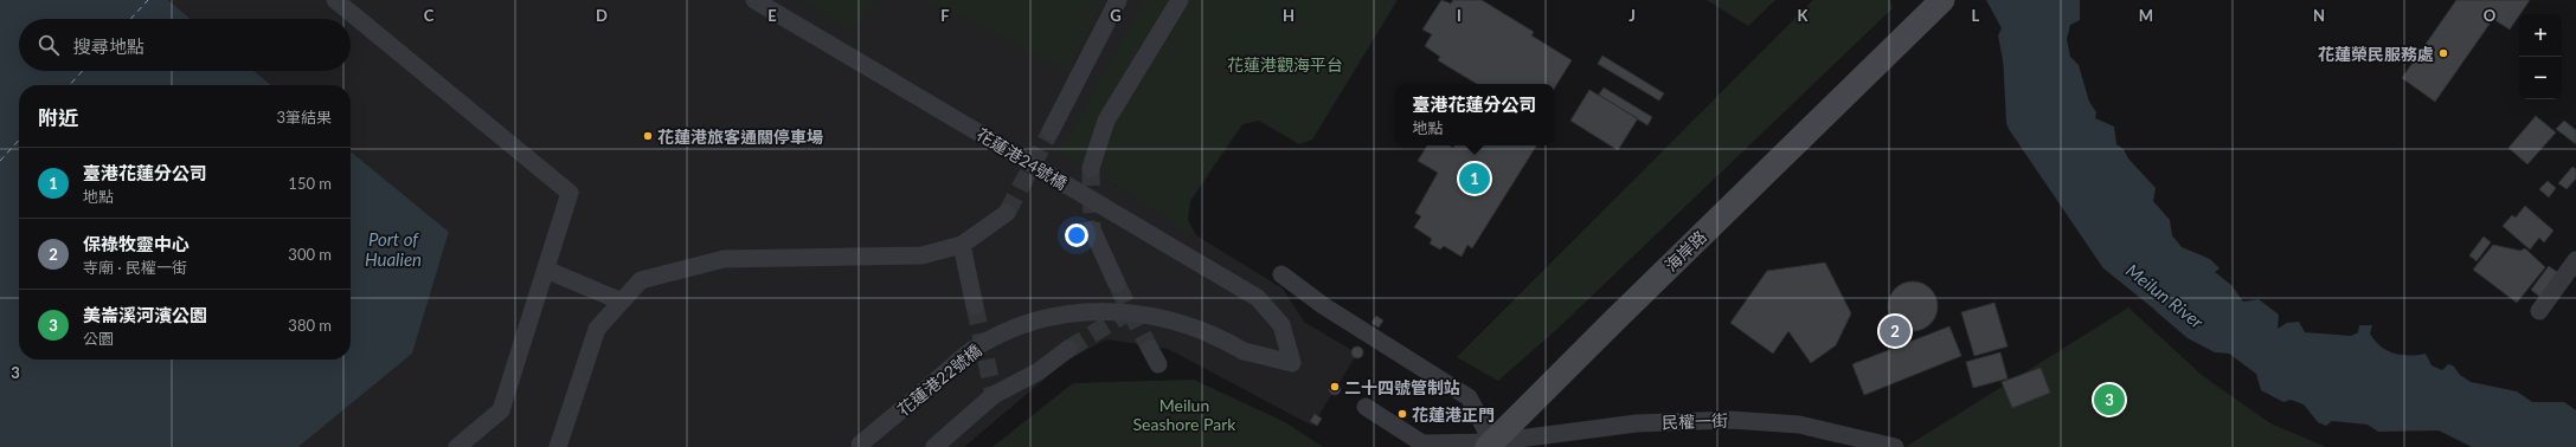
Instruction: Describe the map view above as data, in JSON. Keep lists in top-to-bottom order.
{
  "streets": {
    "main road": ["海岸路"],
    "street": ["花蓮港24號橋", "花蓮港22號橋", "民權一街"]
  },
  "crossings": [
    ["花蓮港24號橋", "花蓮港22號橋"],
    ["海岸路", "民權一街"]
  ],
  "water": ["Port of Hualien", "Meilun River"],
  "parks": ["花蓮港觀海平台", "Meilun Seashore Park"],
  "places": [
    "花蓮榮民服務處",
    "花蓮港旅客通關停車場",
    "二十四號管制站",
    "花蓮港正門"
  ],
  "page": {
    "map_buttons": ["+", "−"],
    "search": "搜尋地點",
    "popup": ["臺港花蓮分公司", "地點"],
    "heading": ["附近", "3筆結果"],
    "list": [
      {
        "mark": "1",
        "name": "臺港花蓮分公司",
        "note": "地點",
        "value": "150 m"
      },
      {
        "mark": "2",
        "name": "保祿牧靈中心",
        "note": "寺廟 · 民權一街",
        "value": "300 m"
      },
      {
        "mark": "3",
        "name": "美崙溪河濱公園",
        "note": "公園",
        "value": "380 m"
      }
    ],
    "pins": ["1", "2", "3"]
  },
  "grid": {
    "columns": [
      "C",
      "D",
      "E",
      "F",
      "G",
      "H",
      "I",
      "J",
      "K",
      "L",
      "M",
      "N",
      "O"
    ],
    "rows": ["3"]
  }
}
